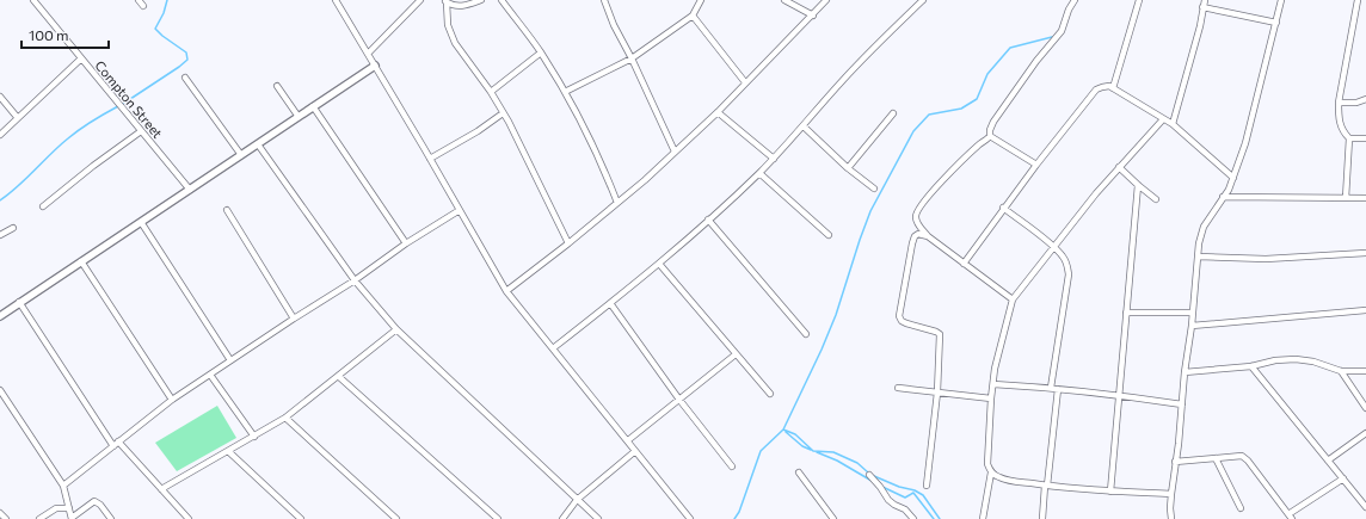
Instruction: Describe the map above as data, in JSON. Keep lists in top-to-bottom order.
{
  "streets": {
    "street": ["Compton Street"]
  },
  "scale_bar": "100 m"
}
